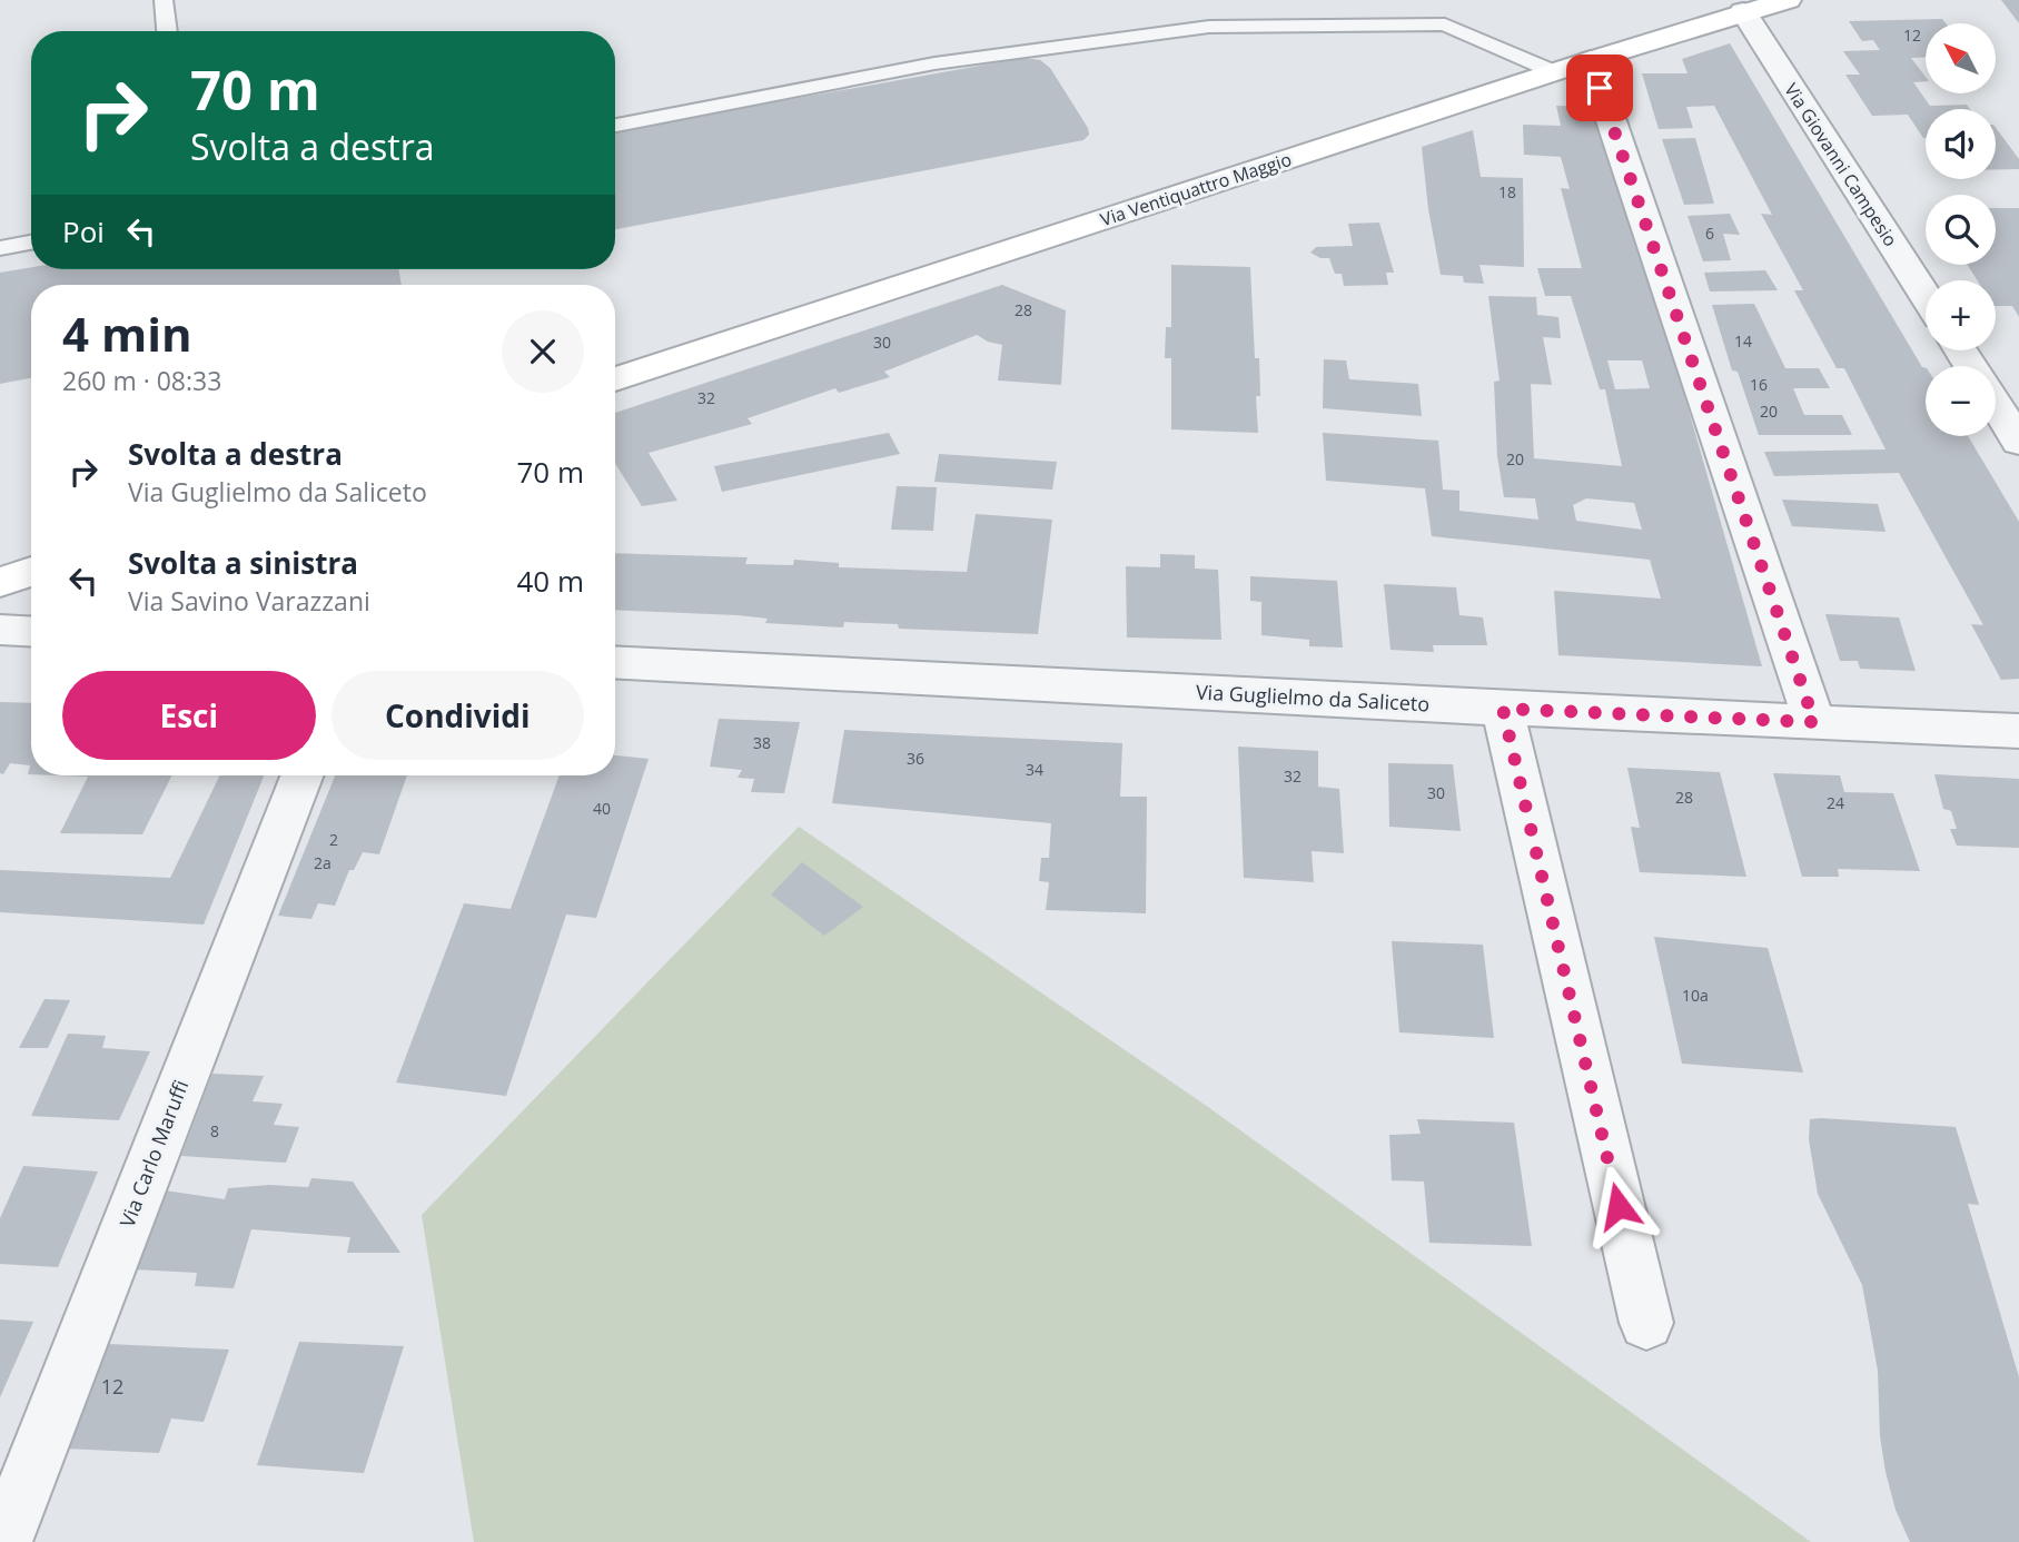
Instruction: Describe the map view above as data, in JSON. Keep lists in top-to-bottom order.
{
  "streets": {
    "main road": ["Via Ventiquattro Maggio"],
    "street": ["Via Giovanni Campesio", "Via Guglielmo da Saliceto", "Via Carlo Maruffi"]
  },
  "crossings": [
    ["Via Giovanni Campesio", "Via Ventiquattro Maggio"]
  ],
  "house_numbers": [
    "12",
    "18",
    "6",
    "28",
    "14",
    "30",
    "16",
    "32",
    "20",
    "20",
    "38",
    "36",
    "34",
    "32",
    "30",
    "28",
    "24",
    "40",
    "2",
    "2a",
    "10a",
    "8",
    "12"
  ],
  "north": "top left",
  "page": {
    "map_buttons": ["+", "−"],
    "turn": ["70 m", "Svolta a destra"],
    "then": "Poi",
    "heading": ["4 min", "260 m · 08:33"],
    "list": [
      {
        "name": "Svolta a destra",
        "note": "Via Guglielmo da Saliceto",
        "value": "70 m"
      },
      {
        "name": "Svolta a sinistra",
        "note": "Via Savino Varazzani",
        "value": "40 m"
      }
    ],
    "buttons": ["Esci", "Condividi"]
  }
}
